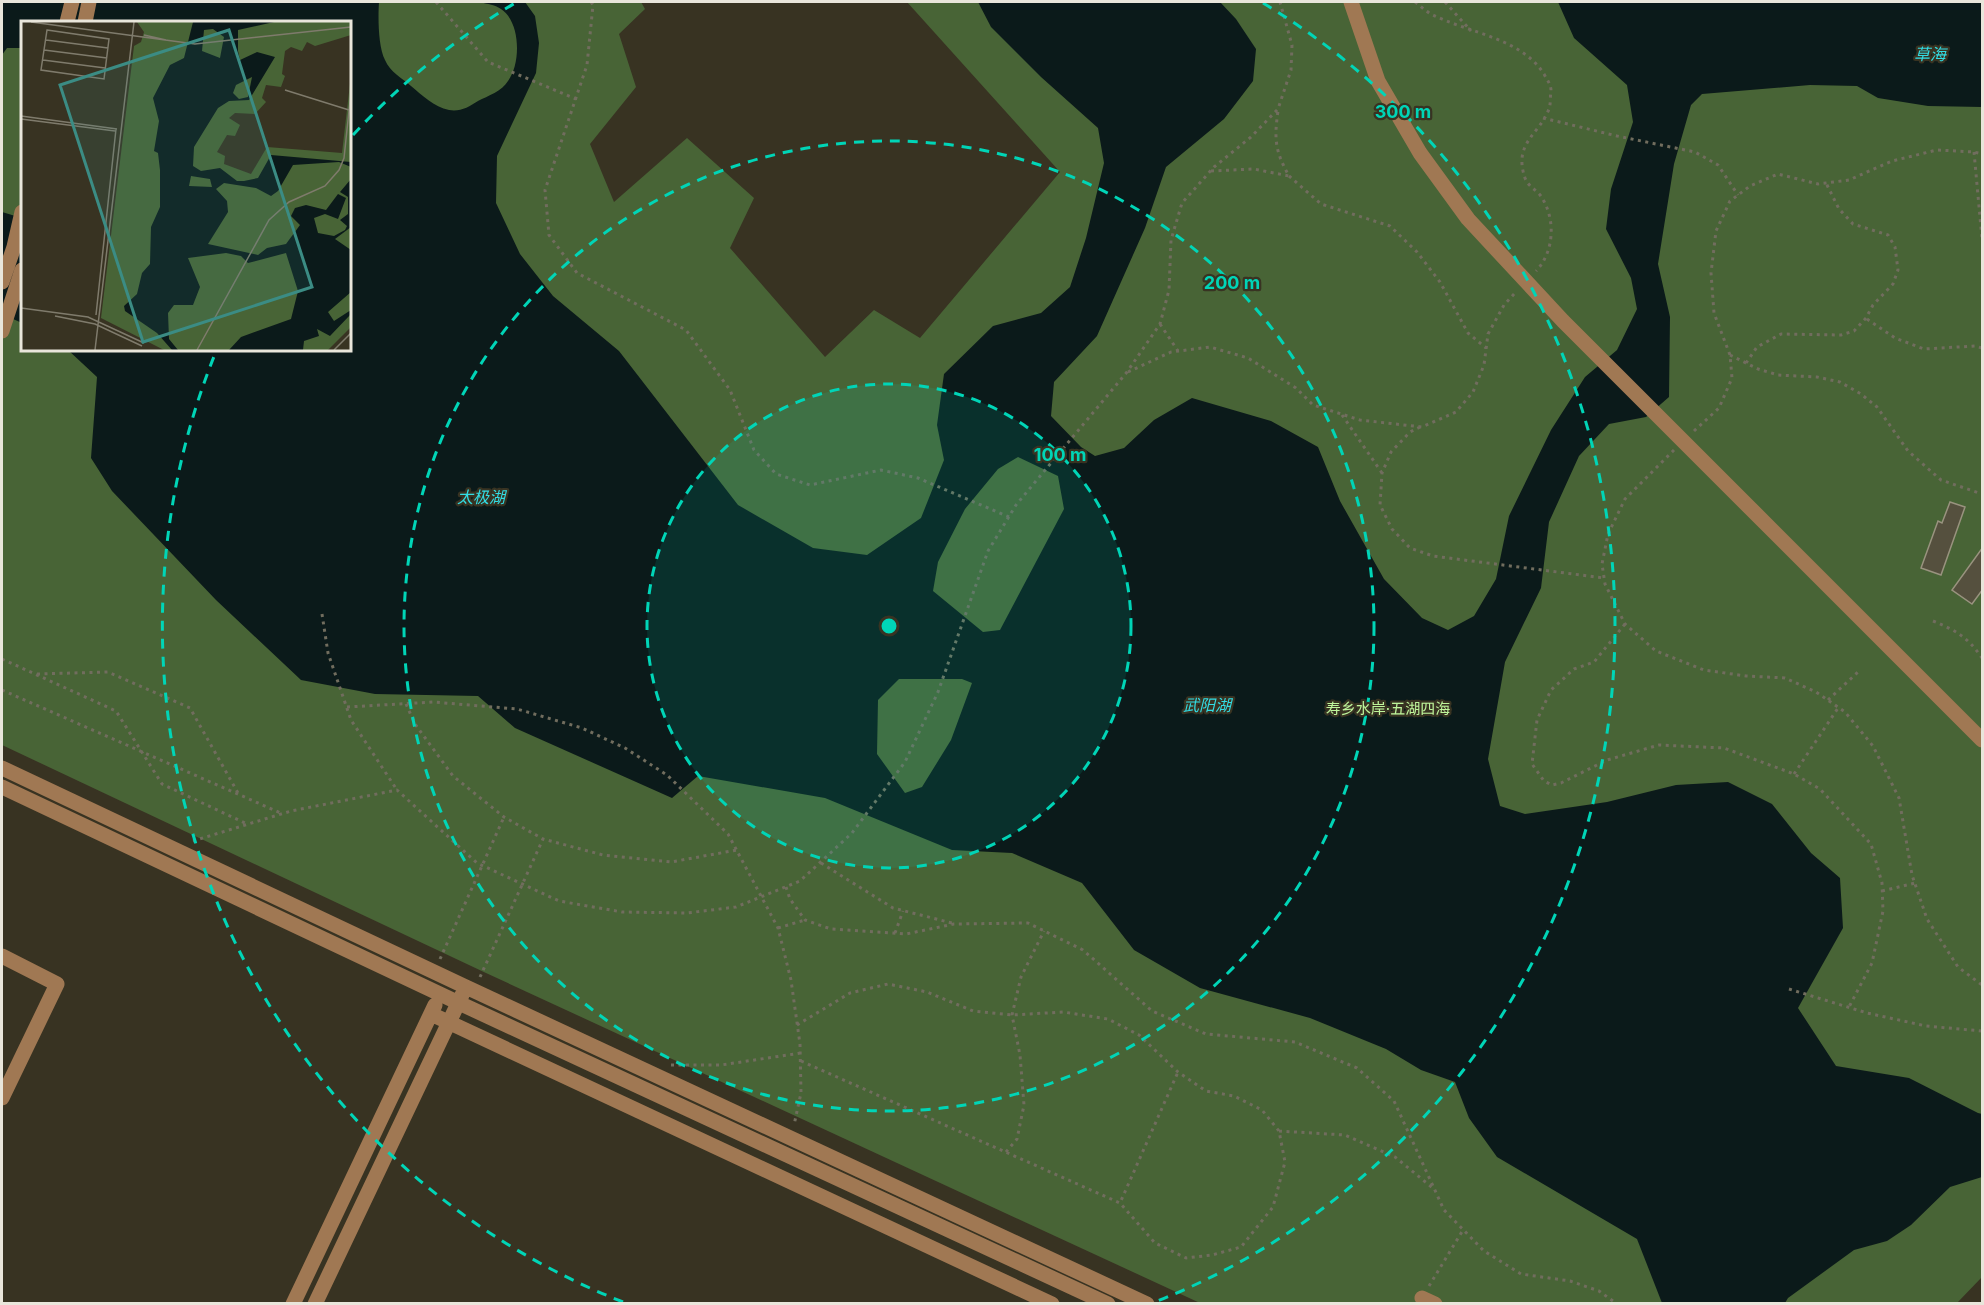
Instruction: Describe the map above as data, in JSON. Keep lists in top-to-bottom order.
{
  "water": ["草海", "太极湖", "武阳湖"],
  "parks": ["寿乡水岸·五湖四海"],
  "rings": ["300 m", "200 m", "100 m"]
}
